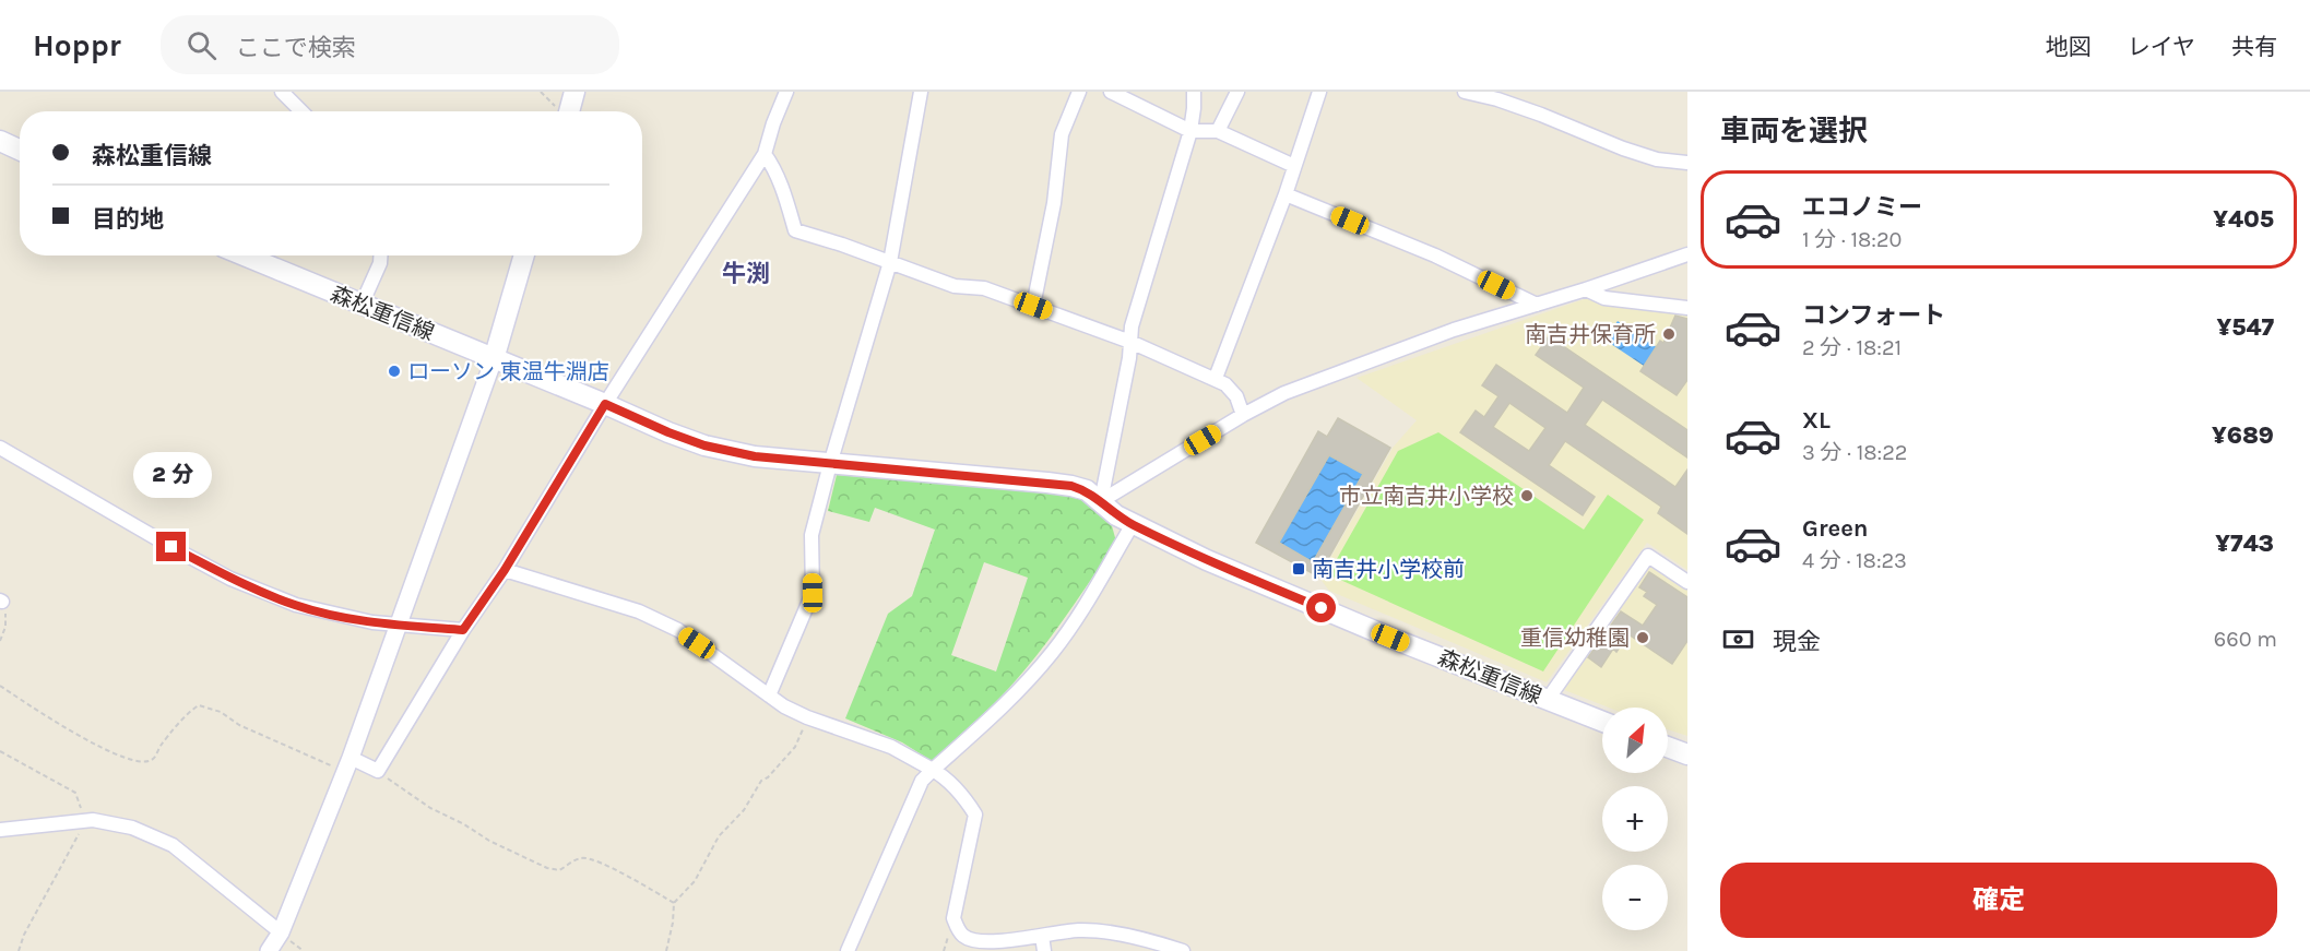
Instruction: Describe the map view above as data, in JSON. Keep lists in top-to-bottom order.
{
  "streets": {
    "main road": ["森松重信線"]
  },
  "districts": ["牛渕"],
  "places": {
    "other": [
      "南吉井保育所",
      "ローソン 東温牛淵店",
      "市立南吉井小学校",
      "重信幼稚園"
    ],
    "transit": ["南吉井小学校前"]
  },
  "north": "top right",
  "page": {
    "header": "Hoppr",
    "search": "ここで検索",
    "nav": ["地図", "レイヤ", "共有"],
    "heading": "車両を選択",
    "banner": ["森松重信線", "目的地"],
    "list": [
      {
        "name": "エコノミー",
        "note": "1 分 · 18:20",
        "value": "¥405"
      },
      {
        "name": "コンフォート",
        "note": "2 分 · 18:21",
        "value": "¥547"
      },
      {
        "name": "XL",
        "note": "3 分 · 18:22",
        "value": "¥689"
      },
      {
        "name": "Green",
        "note": "4 分 · 18:23",
        "value": "¥743"
      }
    ],
    "bubble": "2 分",
    "pay": ["現金", "660 m"],
    "map_buttons": ["+", "−"],
    "buttons": "確定"
  }
}
